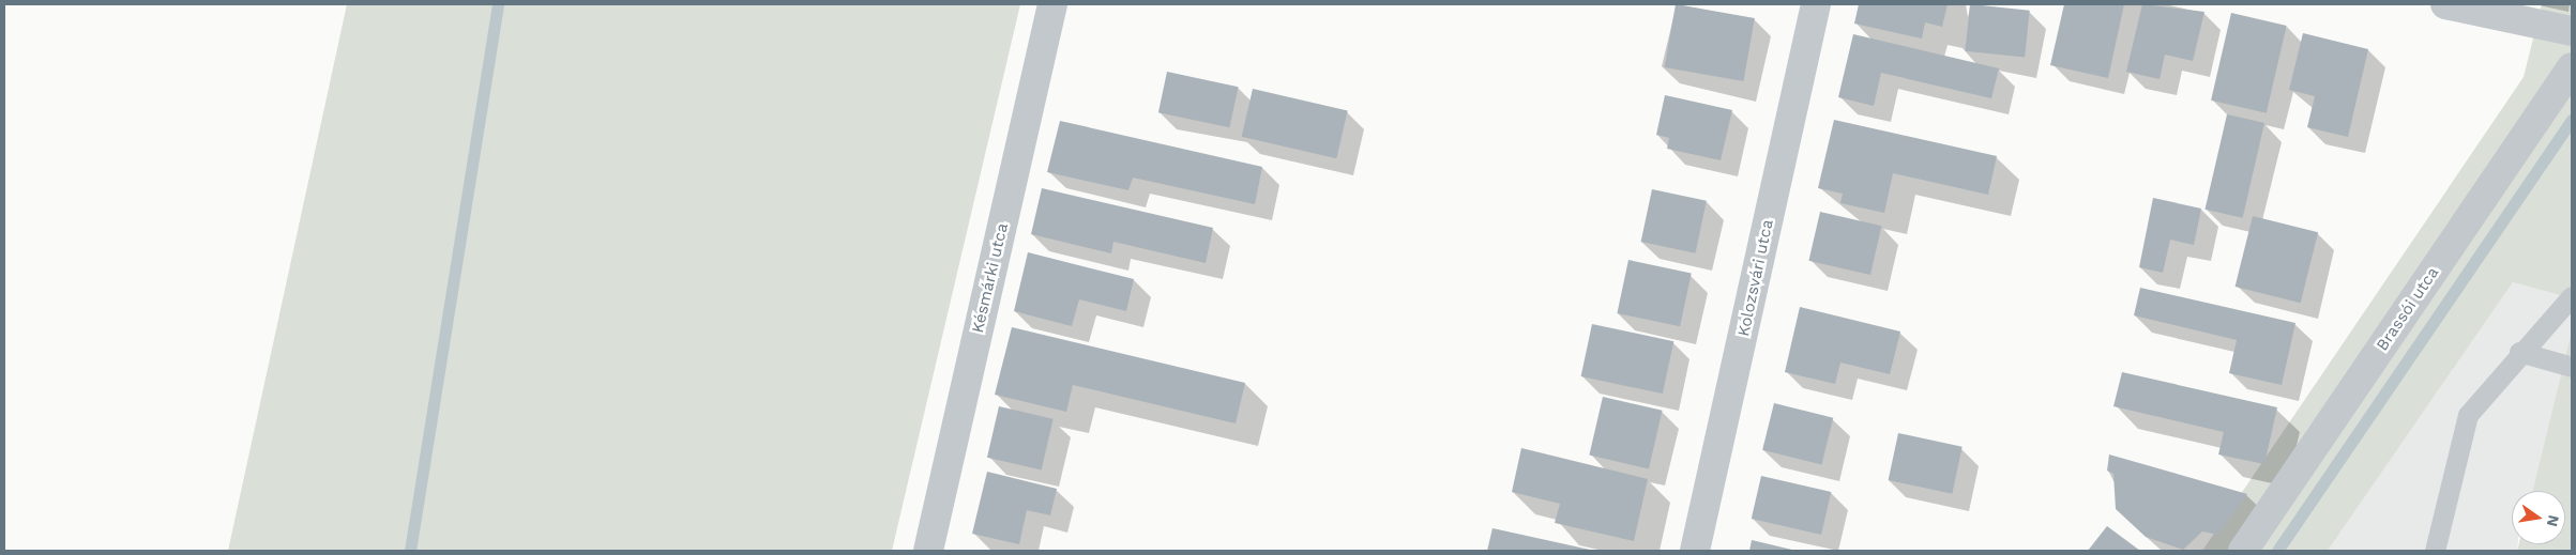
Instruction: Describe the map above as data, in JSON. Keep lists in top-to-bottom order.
{
  "streets": {
    "street": ["Késmárki utca", "Kolozsvári utca", "Brassói utca"]
  },
  "north": "right"
}
